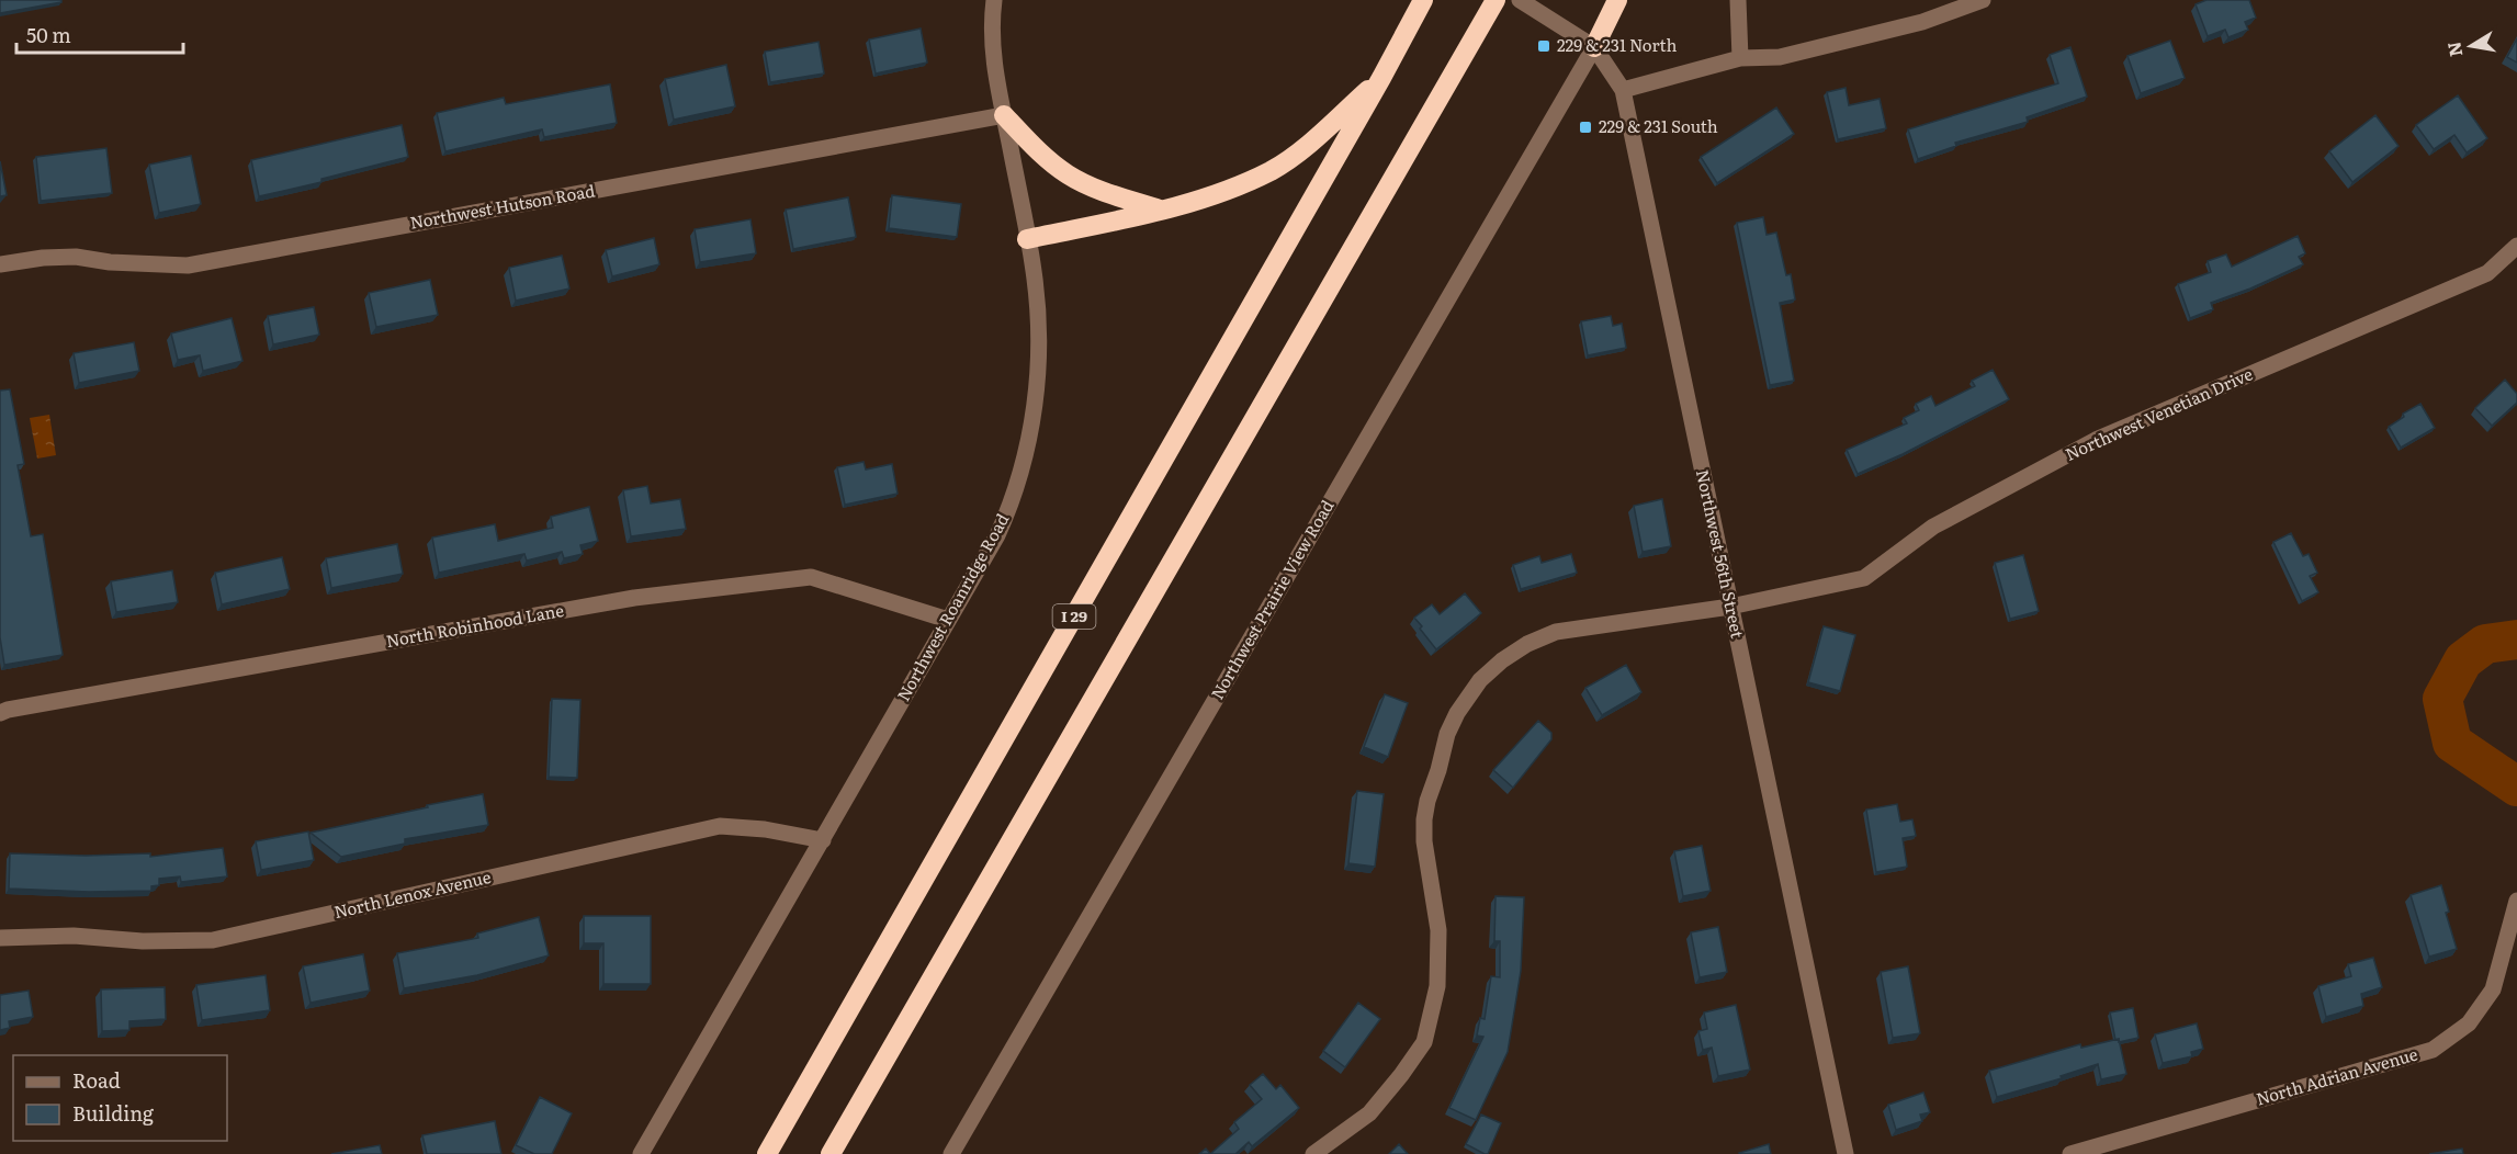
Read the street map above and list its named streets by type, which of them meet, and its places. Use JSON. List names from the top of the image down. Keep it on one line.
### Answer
{"streets":{"highway":["I 29"],"street":["Northwest Hutson Road","Northwest Venetian Drive","Northwest 56th Street","Northwest Prairie View Road","Northwest Roanridge Road","North Robinhood Lane","North Lenox Avenue","North Adrian Avenue"]},"crossings":[["Northwest Hutson Road","Northwest Roanridge Road"],["Northwest Venetian Drive","Northwest 56th Street"],["Northwest 56th Street","Northwest Prairie View Road"],["Northwest Roanridge Road","North Robinhood Lane"],["Northwest Roanridge Road","North Lenox Avenue"]],"places":{"transit":["229 & 231 North","229 & 231 South"]},"legend":["Road","Building"],"scale_bar":"50 m","north":"left"}
